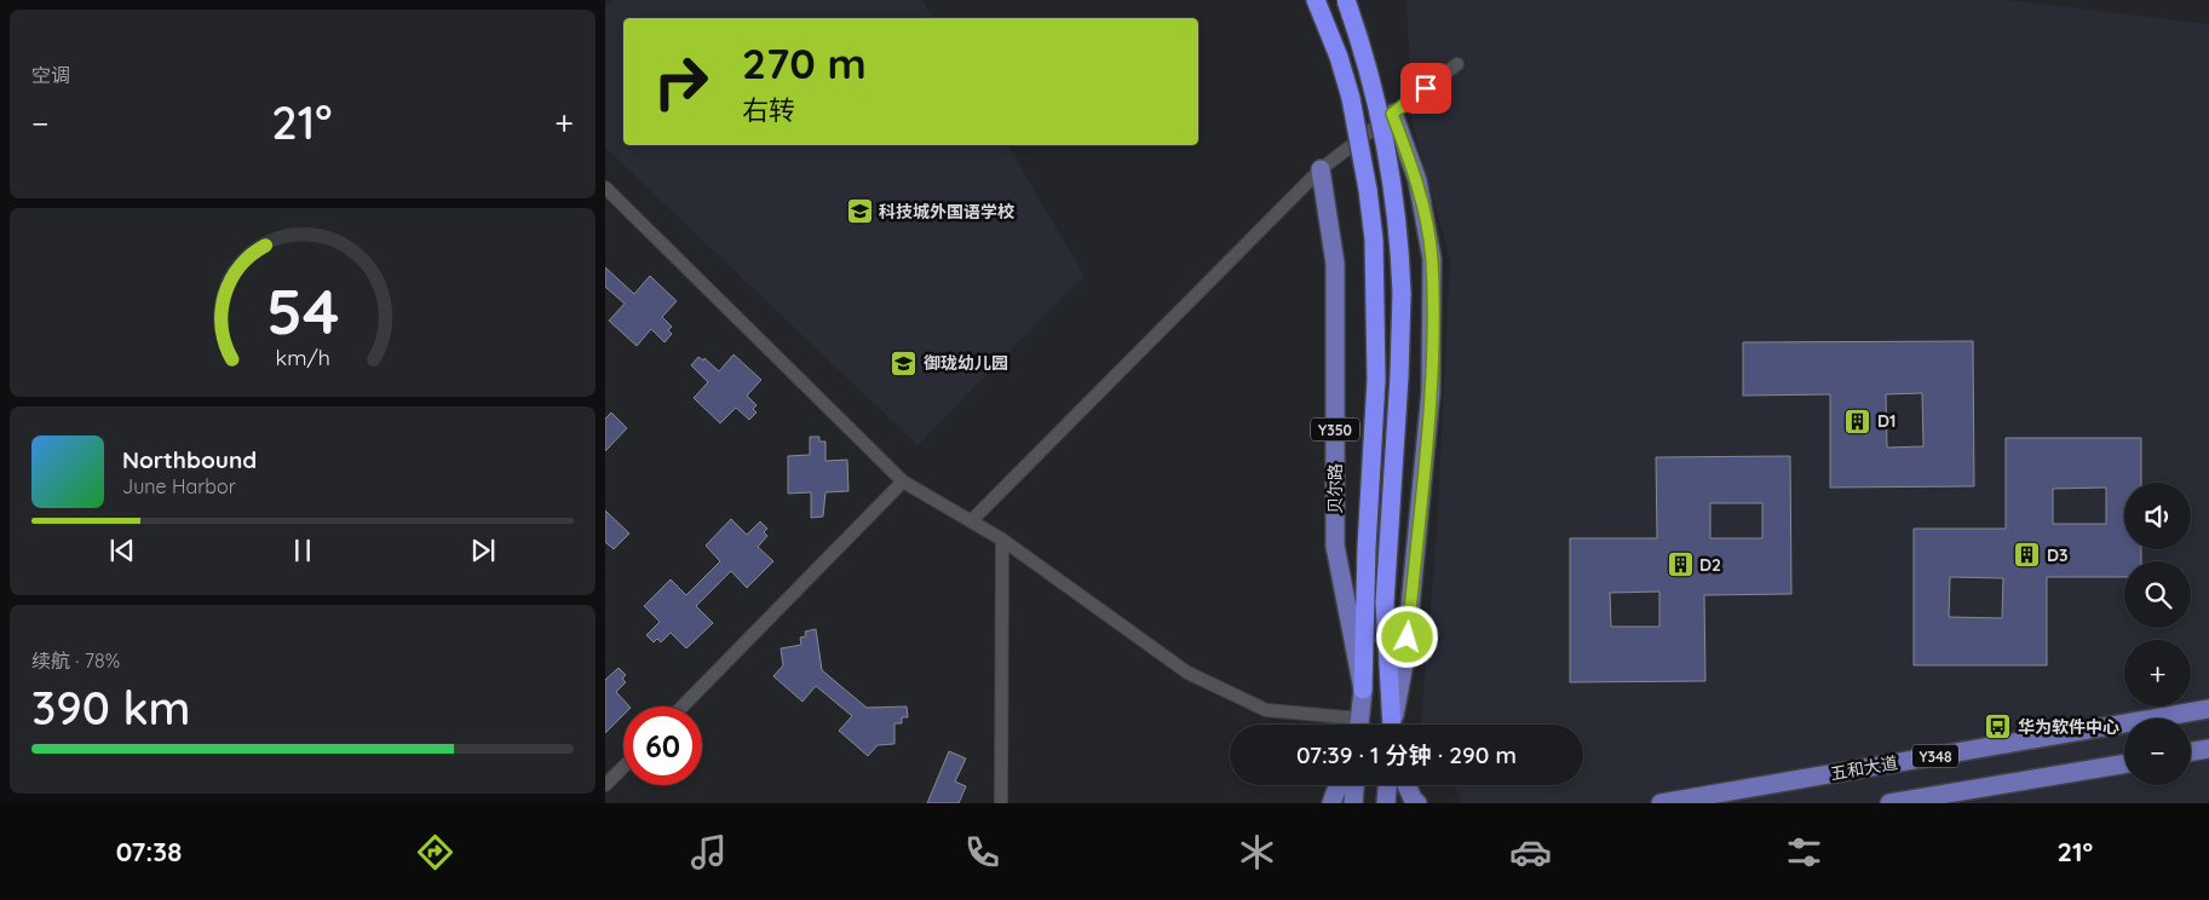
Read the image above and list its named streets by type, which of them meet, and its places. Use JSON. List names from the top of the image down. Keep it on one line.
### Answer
{"streets":{"main road":["Y350","贝尔路","Y348","五和大道"]},"places":{"school or university":["科技城外国语学校","御珑幼儿园"],"building":["D1","D3","D2"],"bus stop":["华为软件中心"]},"page":{"tile":["空调",["续航 · 78%","390 km"]],"turn":["270 m","右转"],"heat":["−","21°","+"],"song":["Northbound","June Harbor"],"map_buttons":["+","−"],"limit":"60","trip":"07:39 · 1 分钟 · 290 m","tabs":["07:38","21°"],"gauge":["54","km/h"]}}
